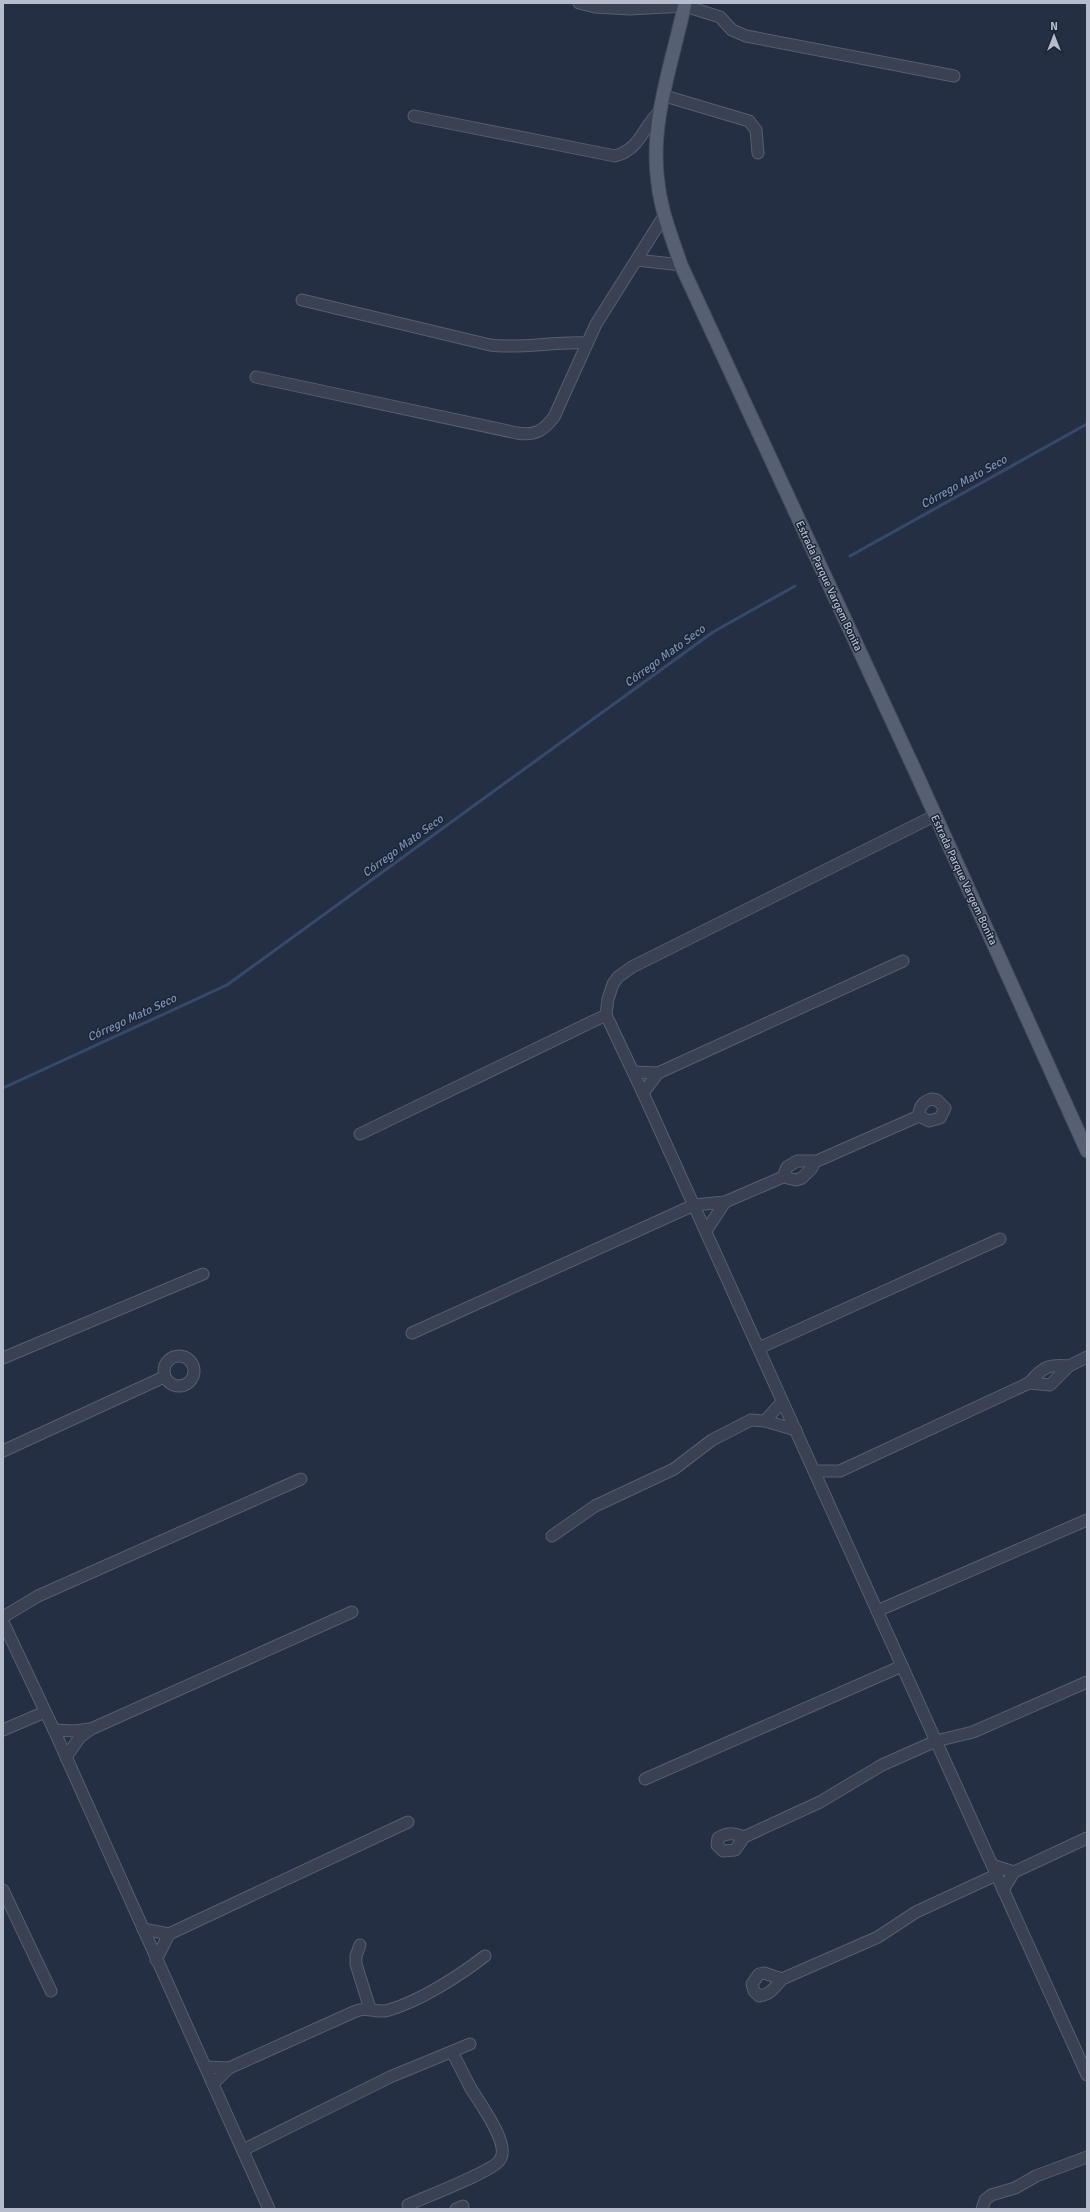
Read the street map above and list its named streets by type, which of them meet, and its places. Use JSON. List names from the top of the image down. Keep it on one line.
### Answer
{"streets":{"main road":["Estrada Parque Vargem Bonita"]},"water":["Córrego Mato Seco"],"north":"top"}
